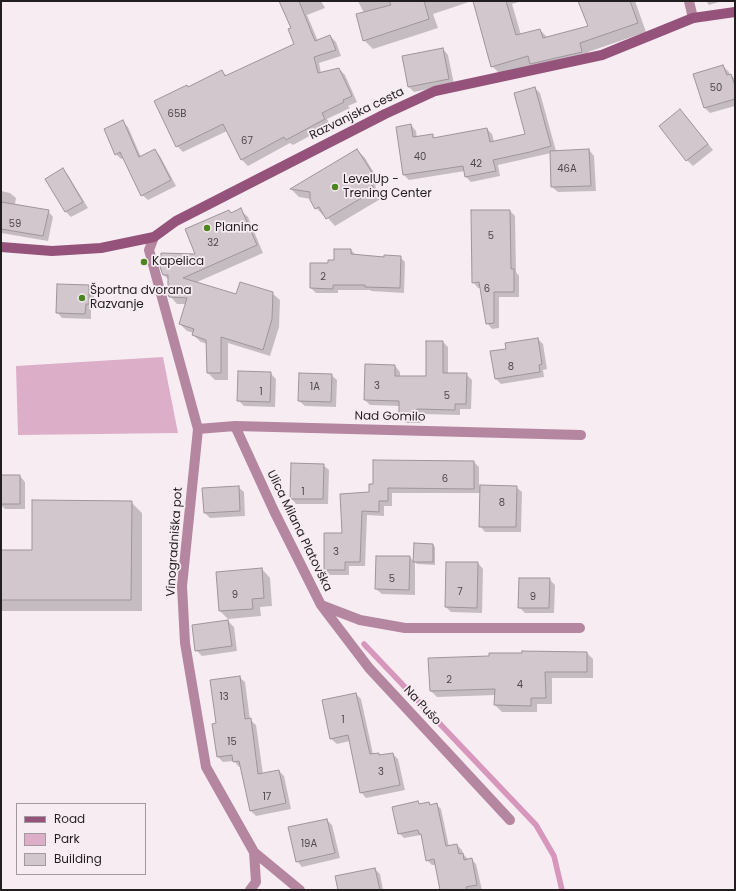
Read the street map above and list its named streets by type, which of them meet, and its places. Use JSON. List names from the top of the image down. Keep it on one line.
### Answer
{"streets":{"street":["Razvanjska cesta","Nad Gomilo","Ulica Milana Platovška","Vinogradniška pot","Na Pušo"]},"crossings":[["Razvanjska cesta","Vinogradniška pot"],["Nad Gomilo","Ulica Milana Platovška"],["Nad Gomilo","Vinogradniška pot"],["Ulica Milana Platovška","Na Pušo"]],"places":["LevelUp - Trening Center","Planinc","Kapelica","Športna dvorana Razvanje"],"house_numbers":["50","65B","67","40","42","46A","59","5","32","2","6","8","3","1A","1","5","6","1","8","3","5","7","9","9","2","4","13","1","15","3","17","19A"],"legend":["Road","Park","Building"]}
